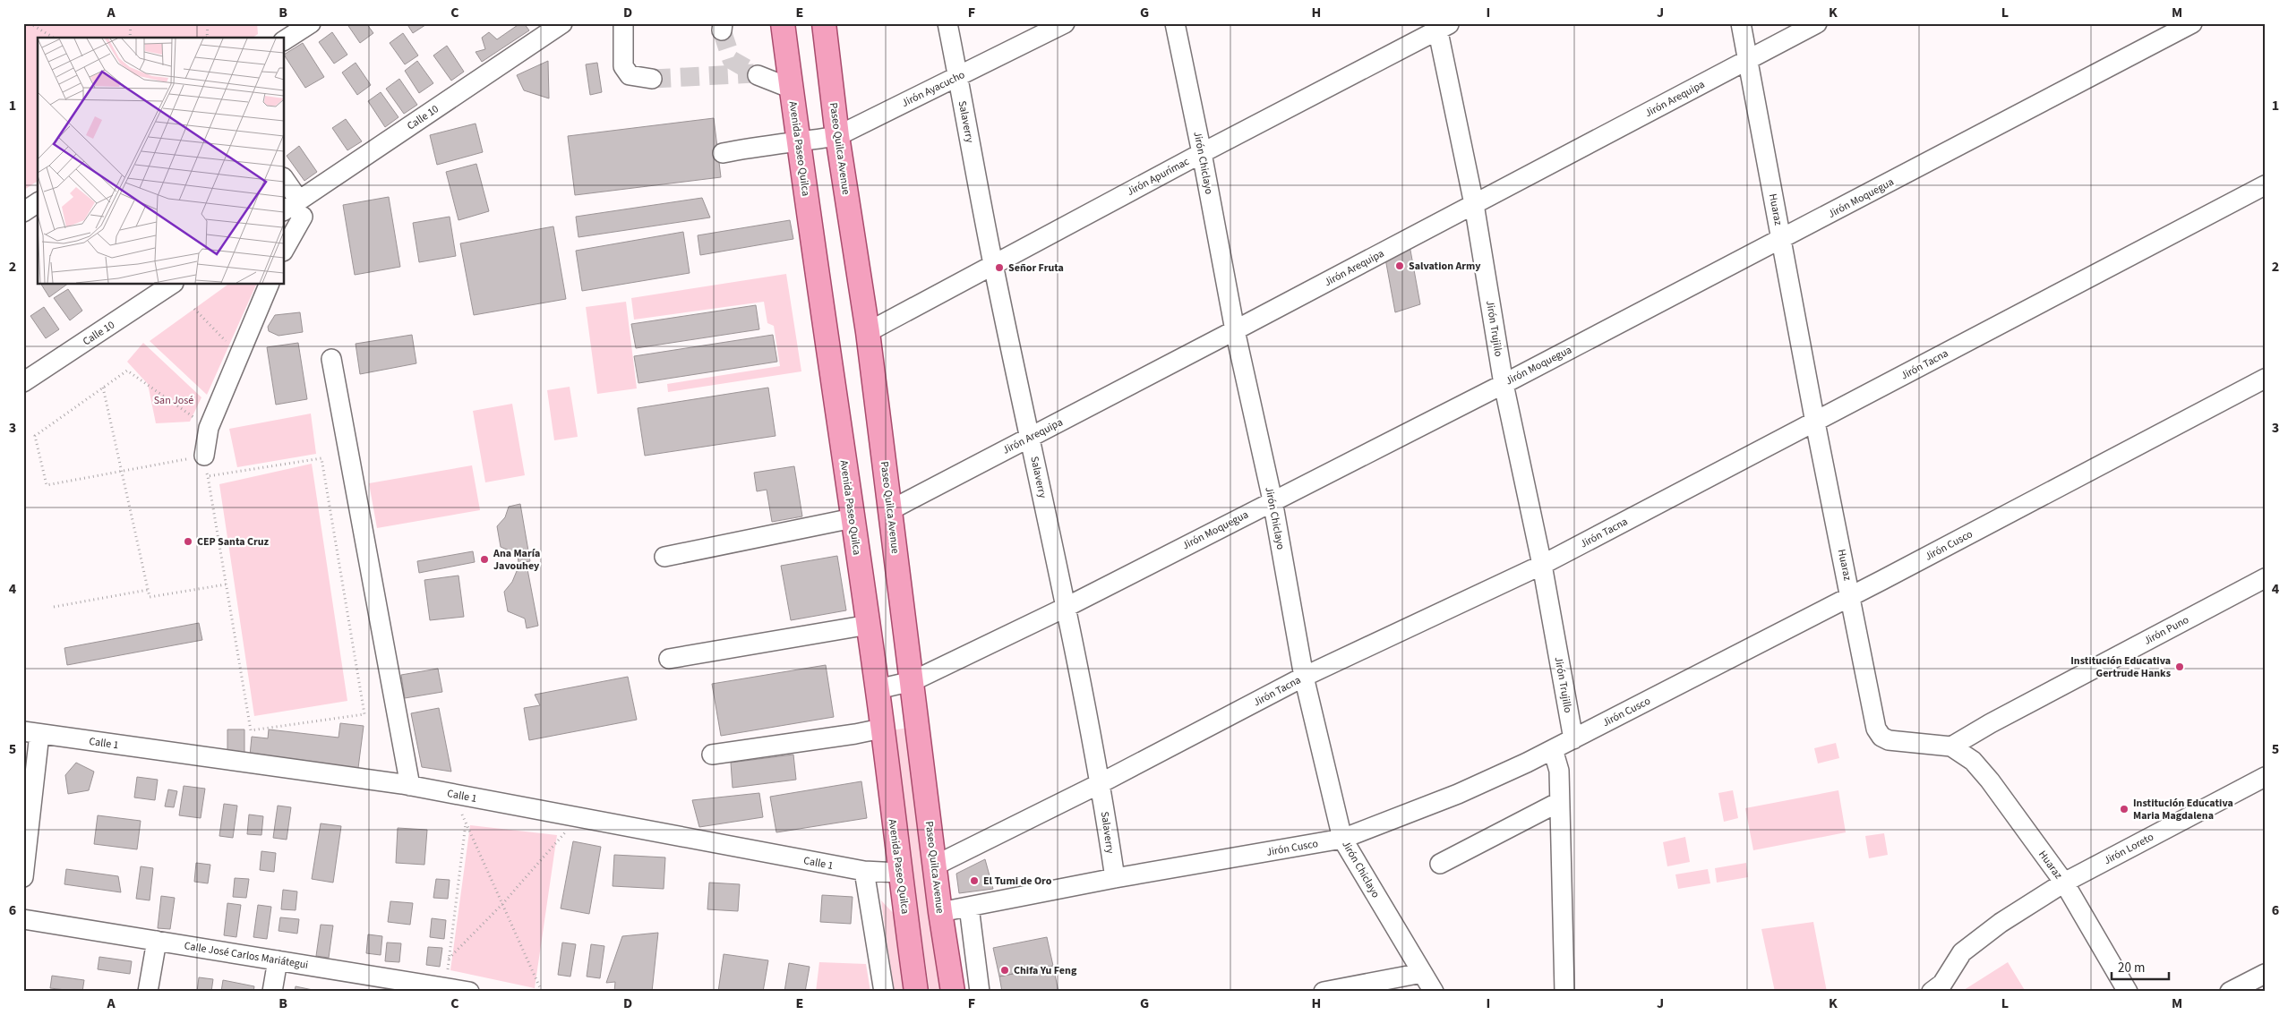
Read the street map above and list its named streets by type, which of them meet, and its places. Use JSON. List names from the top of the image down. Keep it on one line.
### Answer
{"streets":{"main road":["Avenida Paseo Quilca","Paseo Quilca Avenue"],"street":["Jirón Ayacucho","Jirón Arequipa","Calle 10","Salaverry","Jirón Chiclayo","Jirón Apurímac","Jirón Moquegua","Huaraz","Jirón Trujillo","Jirón Tacna","Jirón Cusco","Jirón Puno","Calle 1","Jirón Loreto","Calle José Carlos Mariátegui"]},"crossings":[["Jirón Ayacucho","Salaverry"],["Jirón Ayacucho","Avenida Paseo Quilca"],["Jirón Ayacucho","Paseo Quilca Avenue"],["Jirón Arequipa","Salaverry"],["Jirón Arequipa","Paseo Quilca Avenue"],["Jirón Arequipa","Jirón Chiclayo"],["Jirón Arequipa","Huaraz"],["Jirón Arequipa","Jirón Trujillo"],["Salaverry","Jirón Apurímac"],["Salaverry","Jirón Moquegua"],["Salaverry","Jirón Tacna"],["Salaverry","Jirón Cusco"],["Avenida Paseo Quilca","Jirón Moquegua"],["Avenida Paseo Quilca","Calle 1"],["Paseo Quilca Avenue","Jirón Apurímac"],["Paseo Quilca Avenue","Jirón Moquegua"],["Paseo Quilca Avenue","Jirón Tacna"],["Paseo Quilca Avenue","Jirón Cusco"],["Jirón Chiclayo","Jirón Apurímac"],["Jirón Chiclayo","Jirón Moquegua"],["Jirón Chiclayo","Jirón Tacna"],["Jirón Chiclayo","Jirón Cusco"],["Jirón Apurímac","Jirón Trujillo"],["Jirón Moquegua","Huaraz"],["Jirón Moquegua","Jirón Trujillo"],["Huaraz","Jirón Tacna"],["Huaraz","Jirón Cusco"],["Huaraz","Jirón Puno"],["Huaraz","Jirón Loreto"],["Jirón Trujillo","Jirón Tacna"],["Jirón Trujillo","Jirón Cusco"]],"parks":["San José"],"places":["Salvation Army","Señor Fruta","CEP Santa Cruz","Ana María Javouhey","Institución Educativa Gertrude Hanks","Institución Educativa Maria Magdalena","El Tumi de Oro","Chifa Yu Feng"],"scale_bar":"20 m","grid":{"columns":["A","B","C","D","E","F","G","H","I","J","K","L","M"],"rows":["1","2","3","4","5","6"]}}
